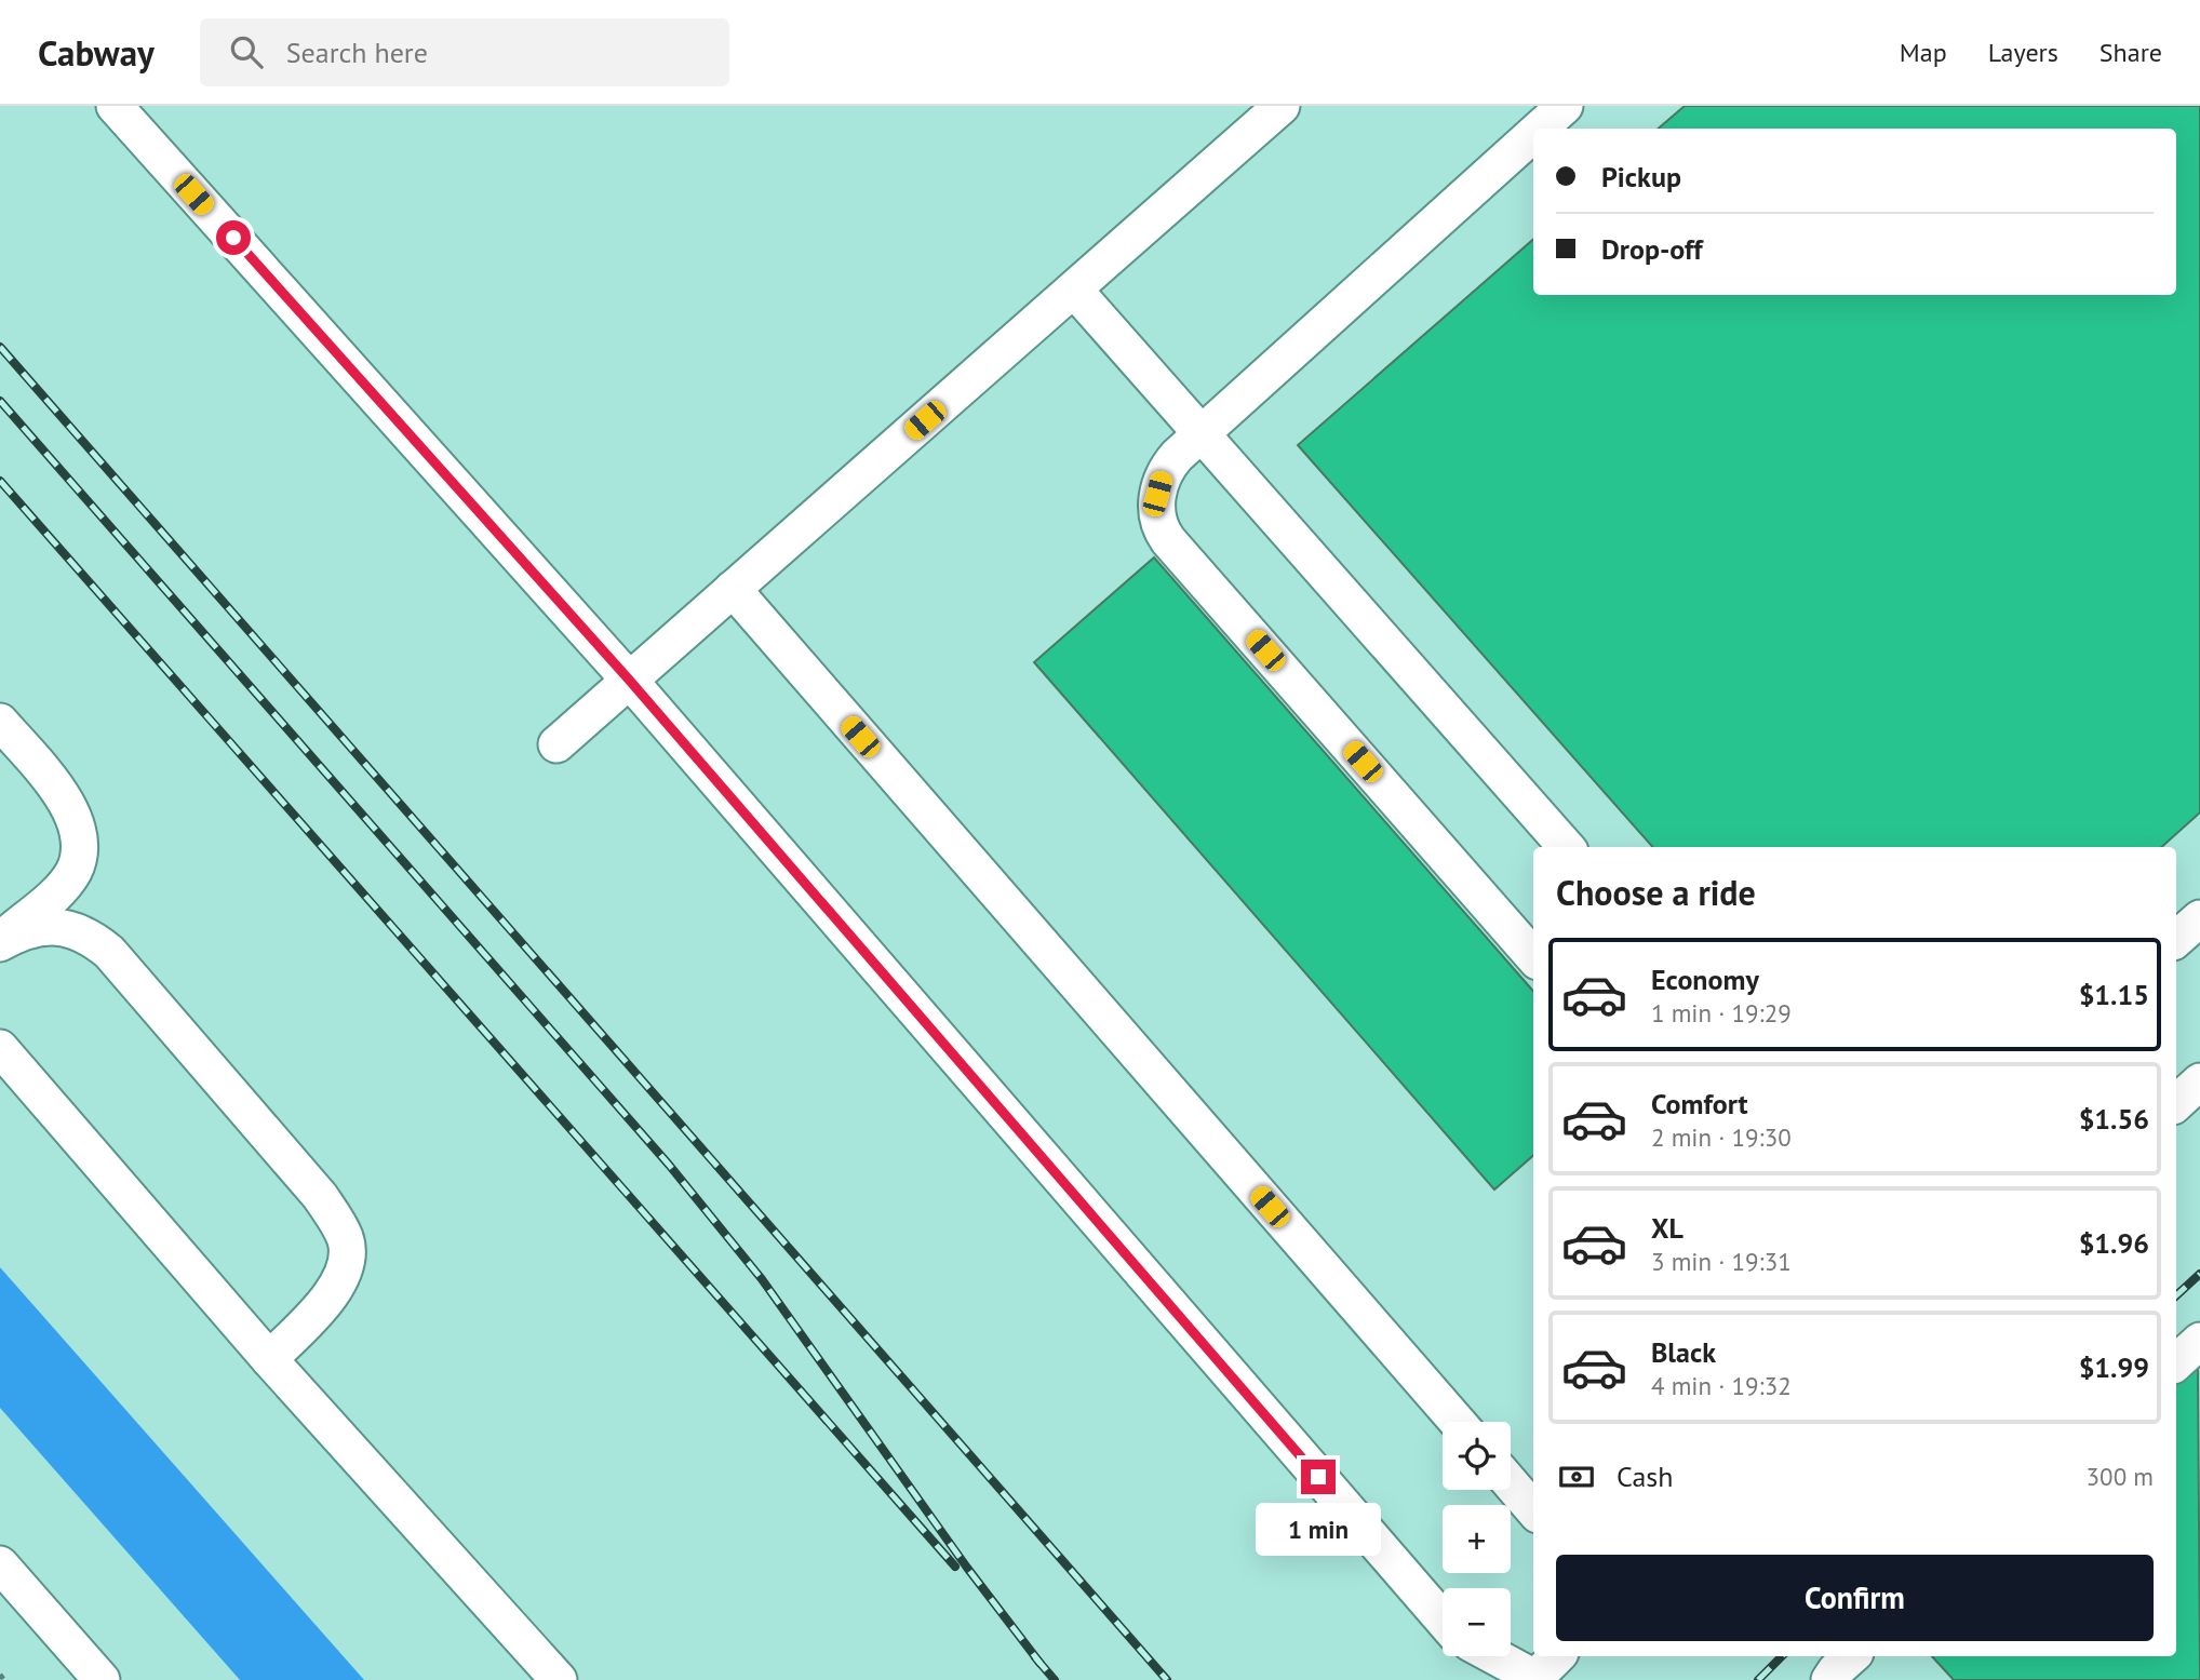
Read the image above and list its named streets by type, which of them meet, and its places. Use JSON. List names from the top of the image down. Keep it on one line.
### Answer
{"page":{"header":"Cabway","search":"Search here","nav":["Map","Layers","Share"],"banner":["Pickup","Drop-off"],"heading":"Choose a ride","list":[{"name":"Economy","note":"1 min · 19:29","value":"$1.15"},{"name":"Comfort","note":"2 min · 19:30","value":"$1.56"},{"name":"XL","note":"3 min · 19:31","value":"$1.96"},{"name":"Black","note":"4 min · 19:32","value":"$1.99"}],"map_buttons":["+","−"],"pay":["Cash","300 m"],"bubble":"1 min","buttons":"Confirm"}}
